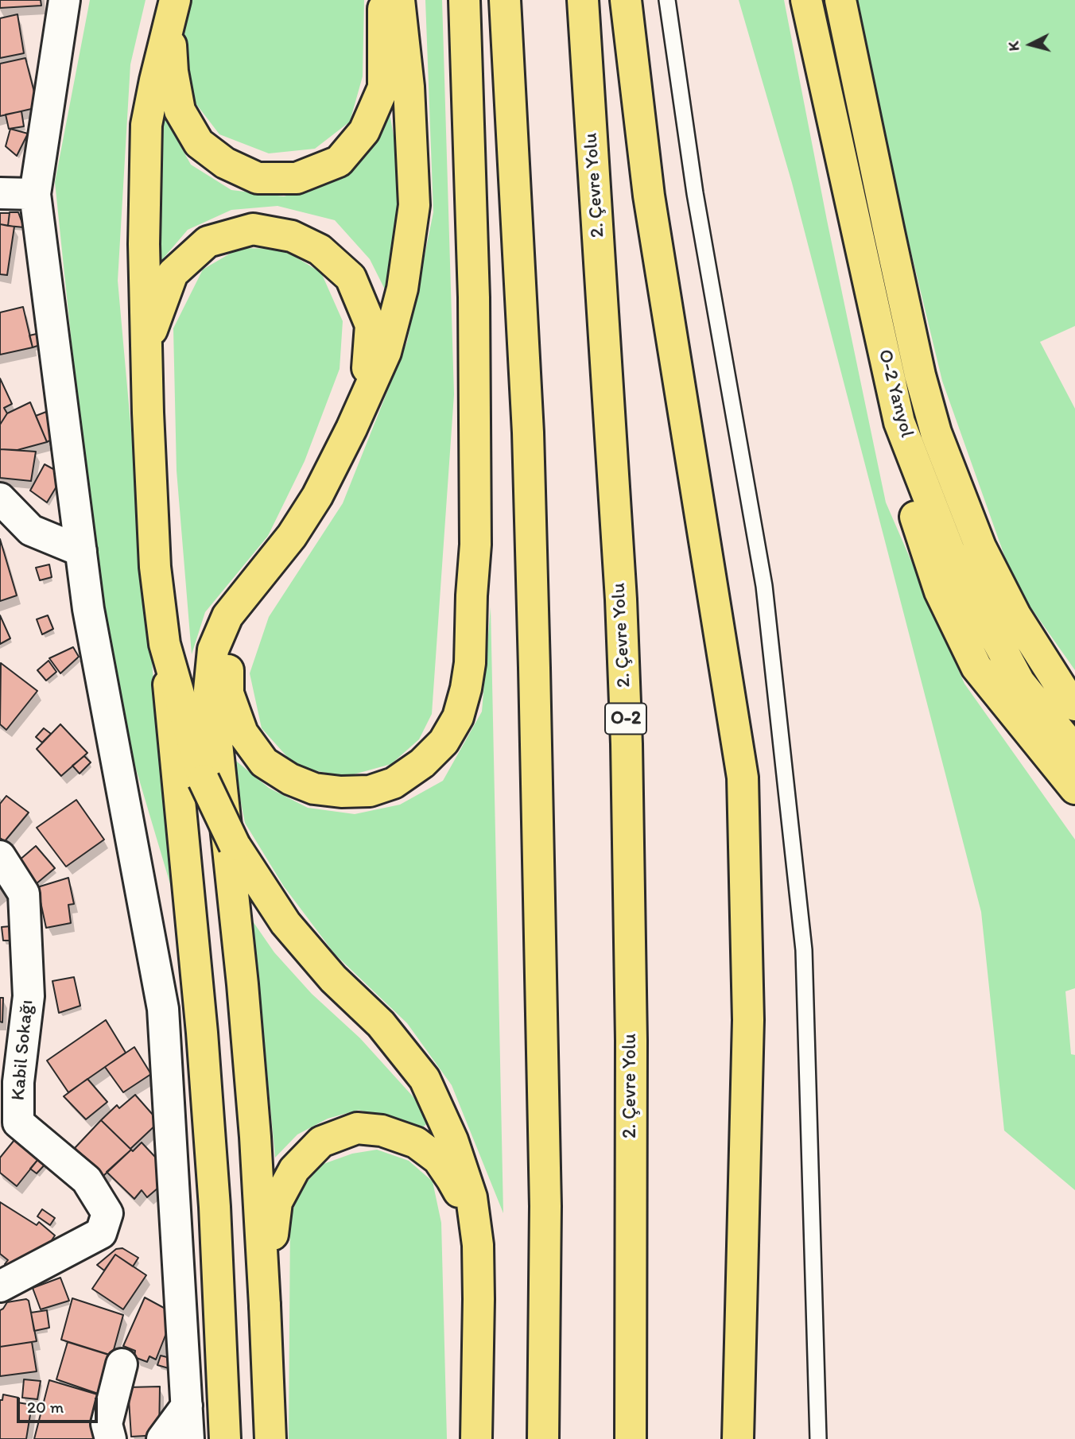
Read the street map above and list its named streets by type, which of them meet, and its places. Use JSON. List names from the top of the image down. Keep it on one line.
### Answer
{"streets":{"main road":["2. Çevre Yolu","O-2 Yanyol","O-2"],"street":["Kabil Sokağı"]},"scale_bar":"20 m","north":"left"}
